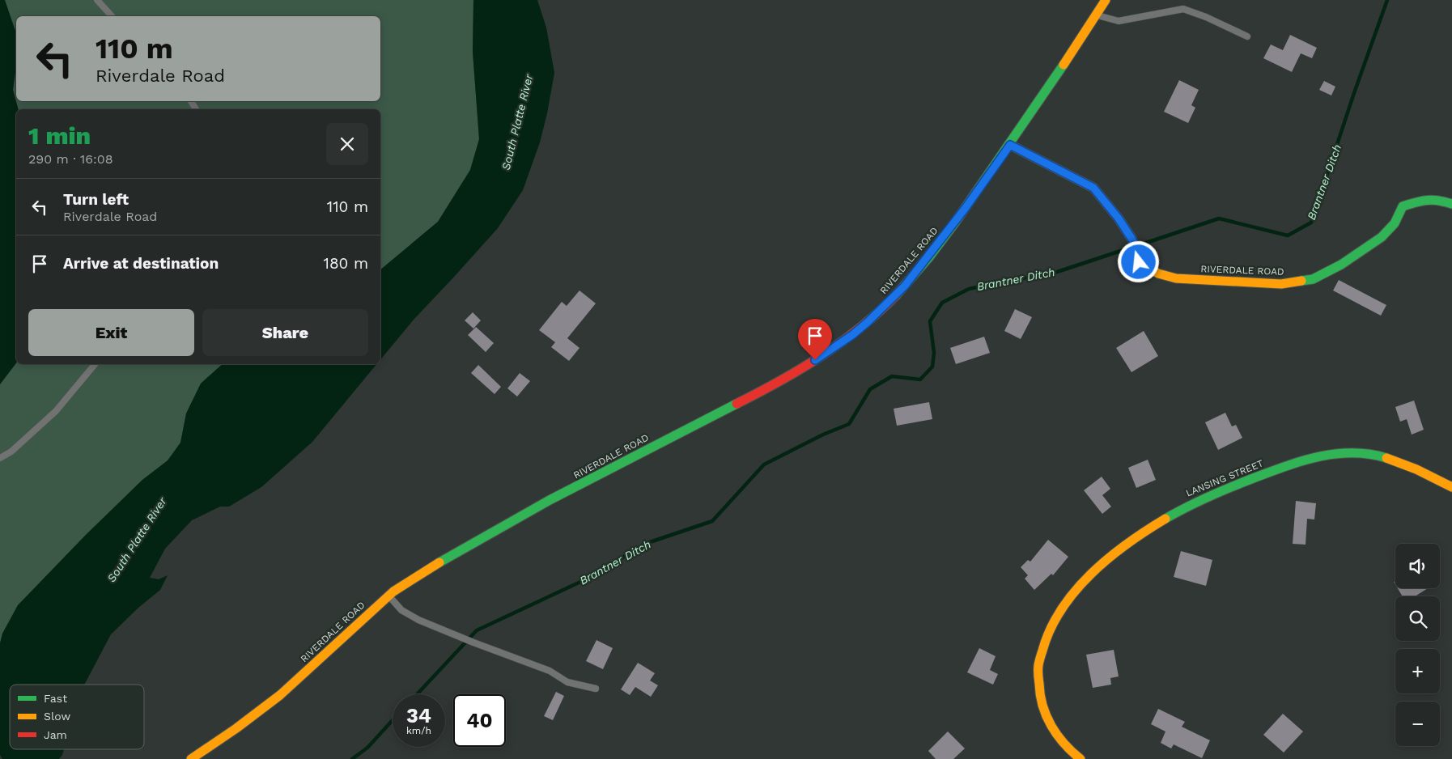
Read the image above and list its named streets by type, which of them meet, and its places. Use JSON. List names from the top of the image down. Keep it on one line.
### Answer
{"streets":{"street":["RIVERDALE ROAD","LANSING STREET"]},"water":["South Platte River","Brantner Ditch"],"legend":["Fast","Slow","Jam"],"page":{"turn":["110 m","Riverdale Road"],"heading":["1 min","290 m · 16:08"],"list":[{"name":"Turn left","note":"Riverdale Road","value":"110 m"},{"name":"Arrive at destination","value":"180 m"}],"buttons":["Exit","Share"],"map_buttons":["+","−"],"speed":"34 km/h","limit":"40"}}
